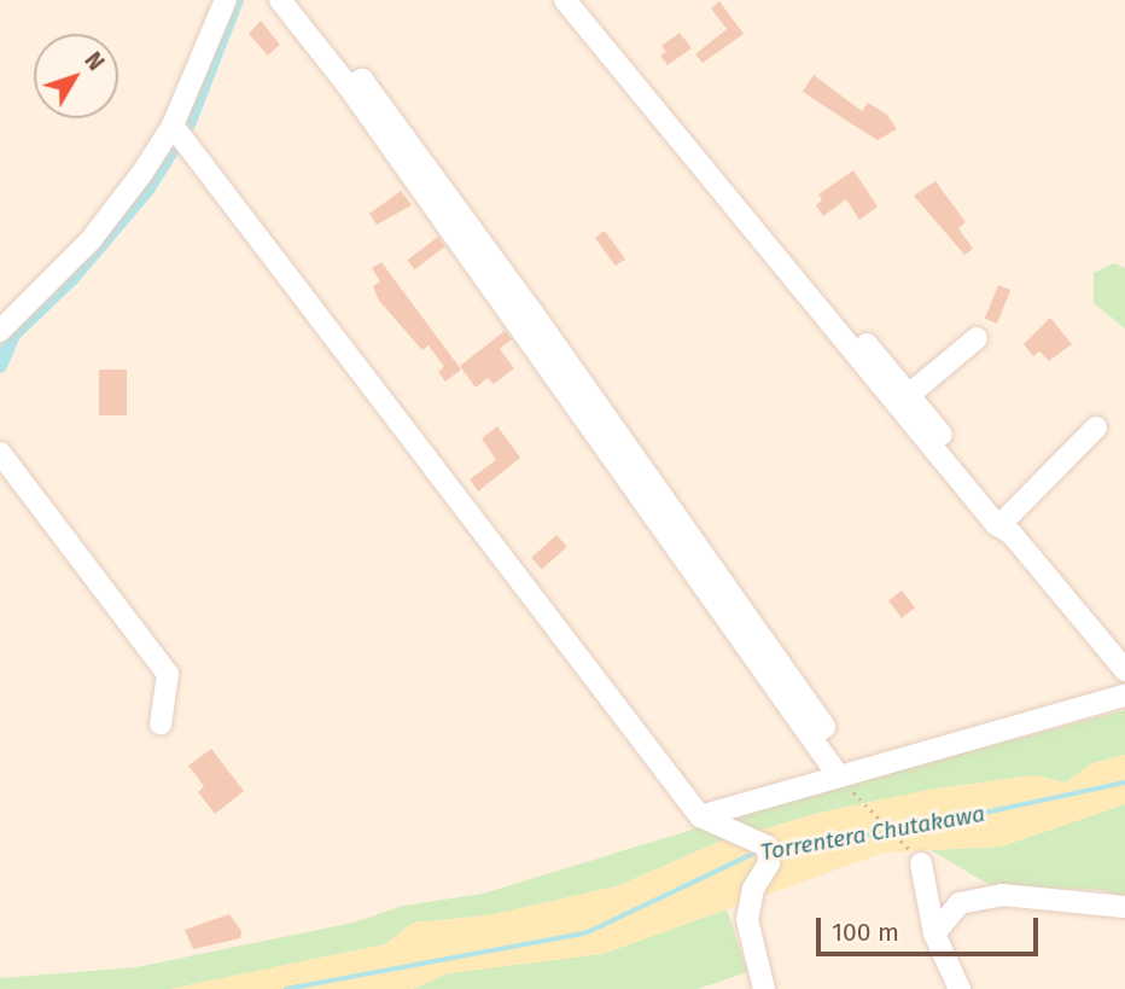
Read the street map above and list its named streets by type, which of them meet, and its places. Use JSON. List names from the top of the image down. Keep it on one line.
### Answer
{"water":["Torrentera Chutakawa"],"scale_bar":"100 m","north":"top right"}
